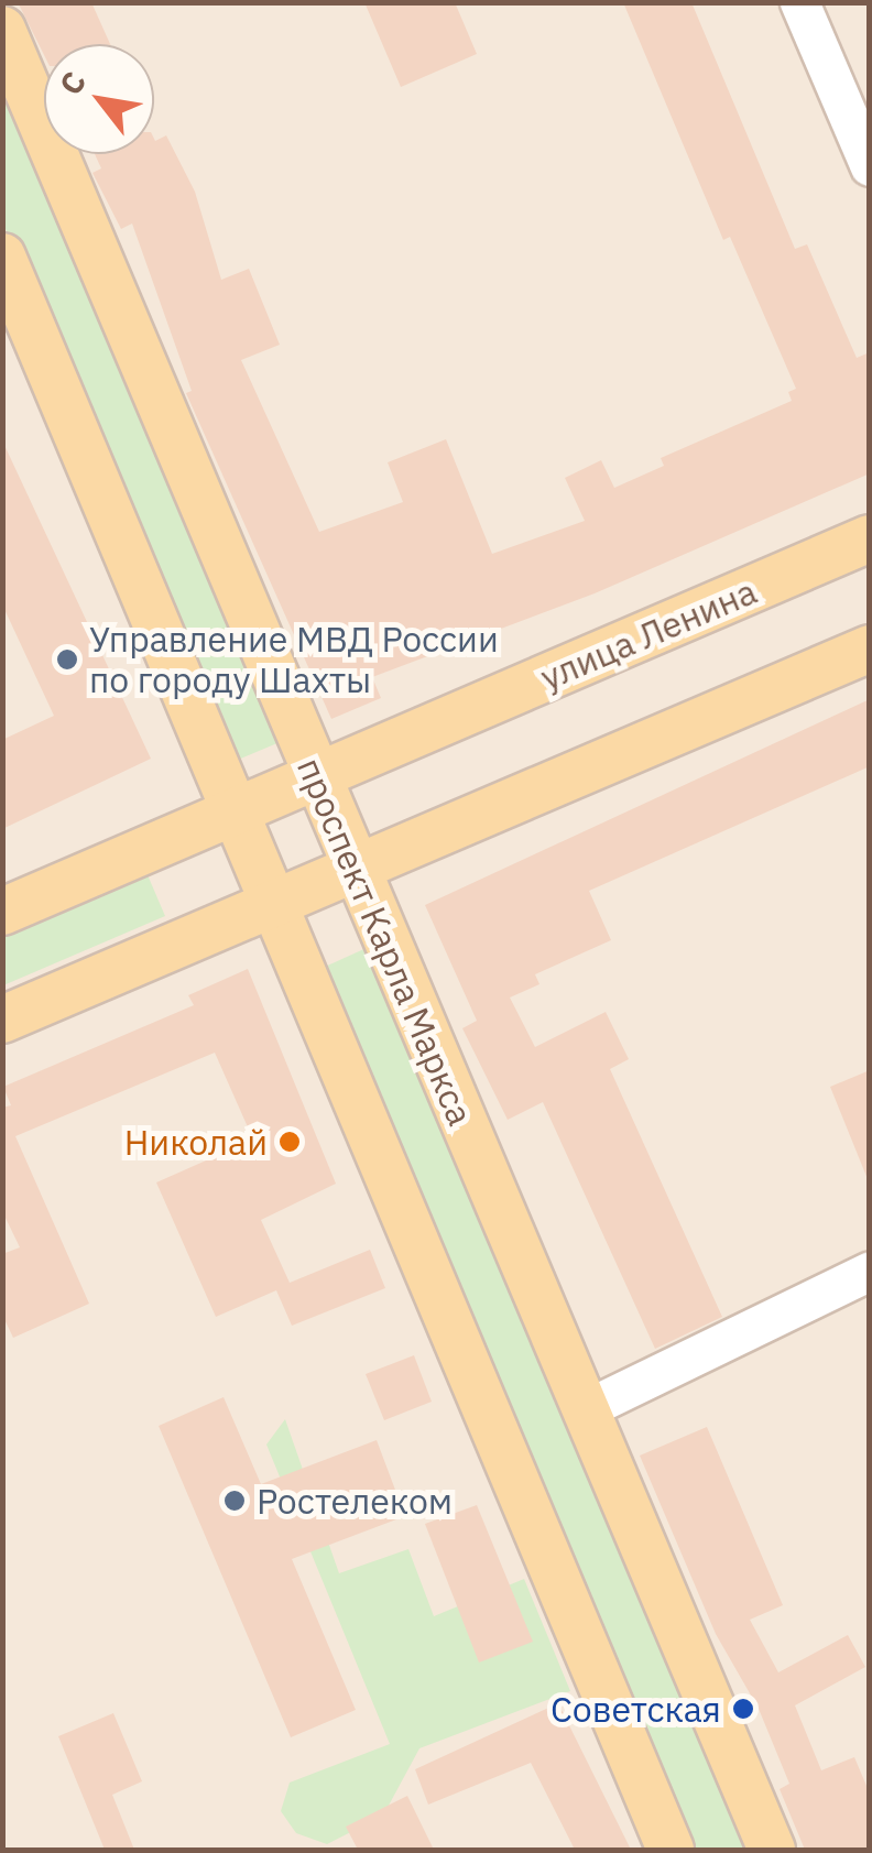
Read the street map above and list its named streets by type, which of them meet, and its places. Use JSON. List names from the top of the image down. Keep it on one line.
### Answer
{"streets":{"main road":["улица Ленина","проспект Карла Маркса"]},"crossings":[["улица Ленина","проспект Карла Маркса"]],"places":["Управление МВД России по городу Шахты","Николай","Ростелеком","Советская"],"north":"top left"}
